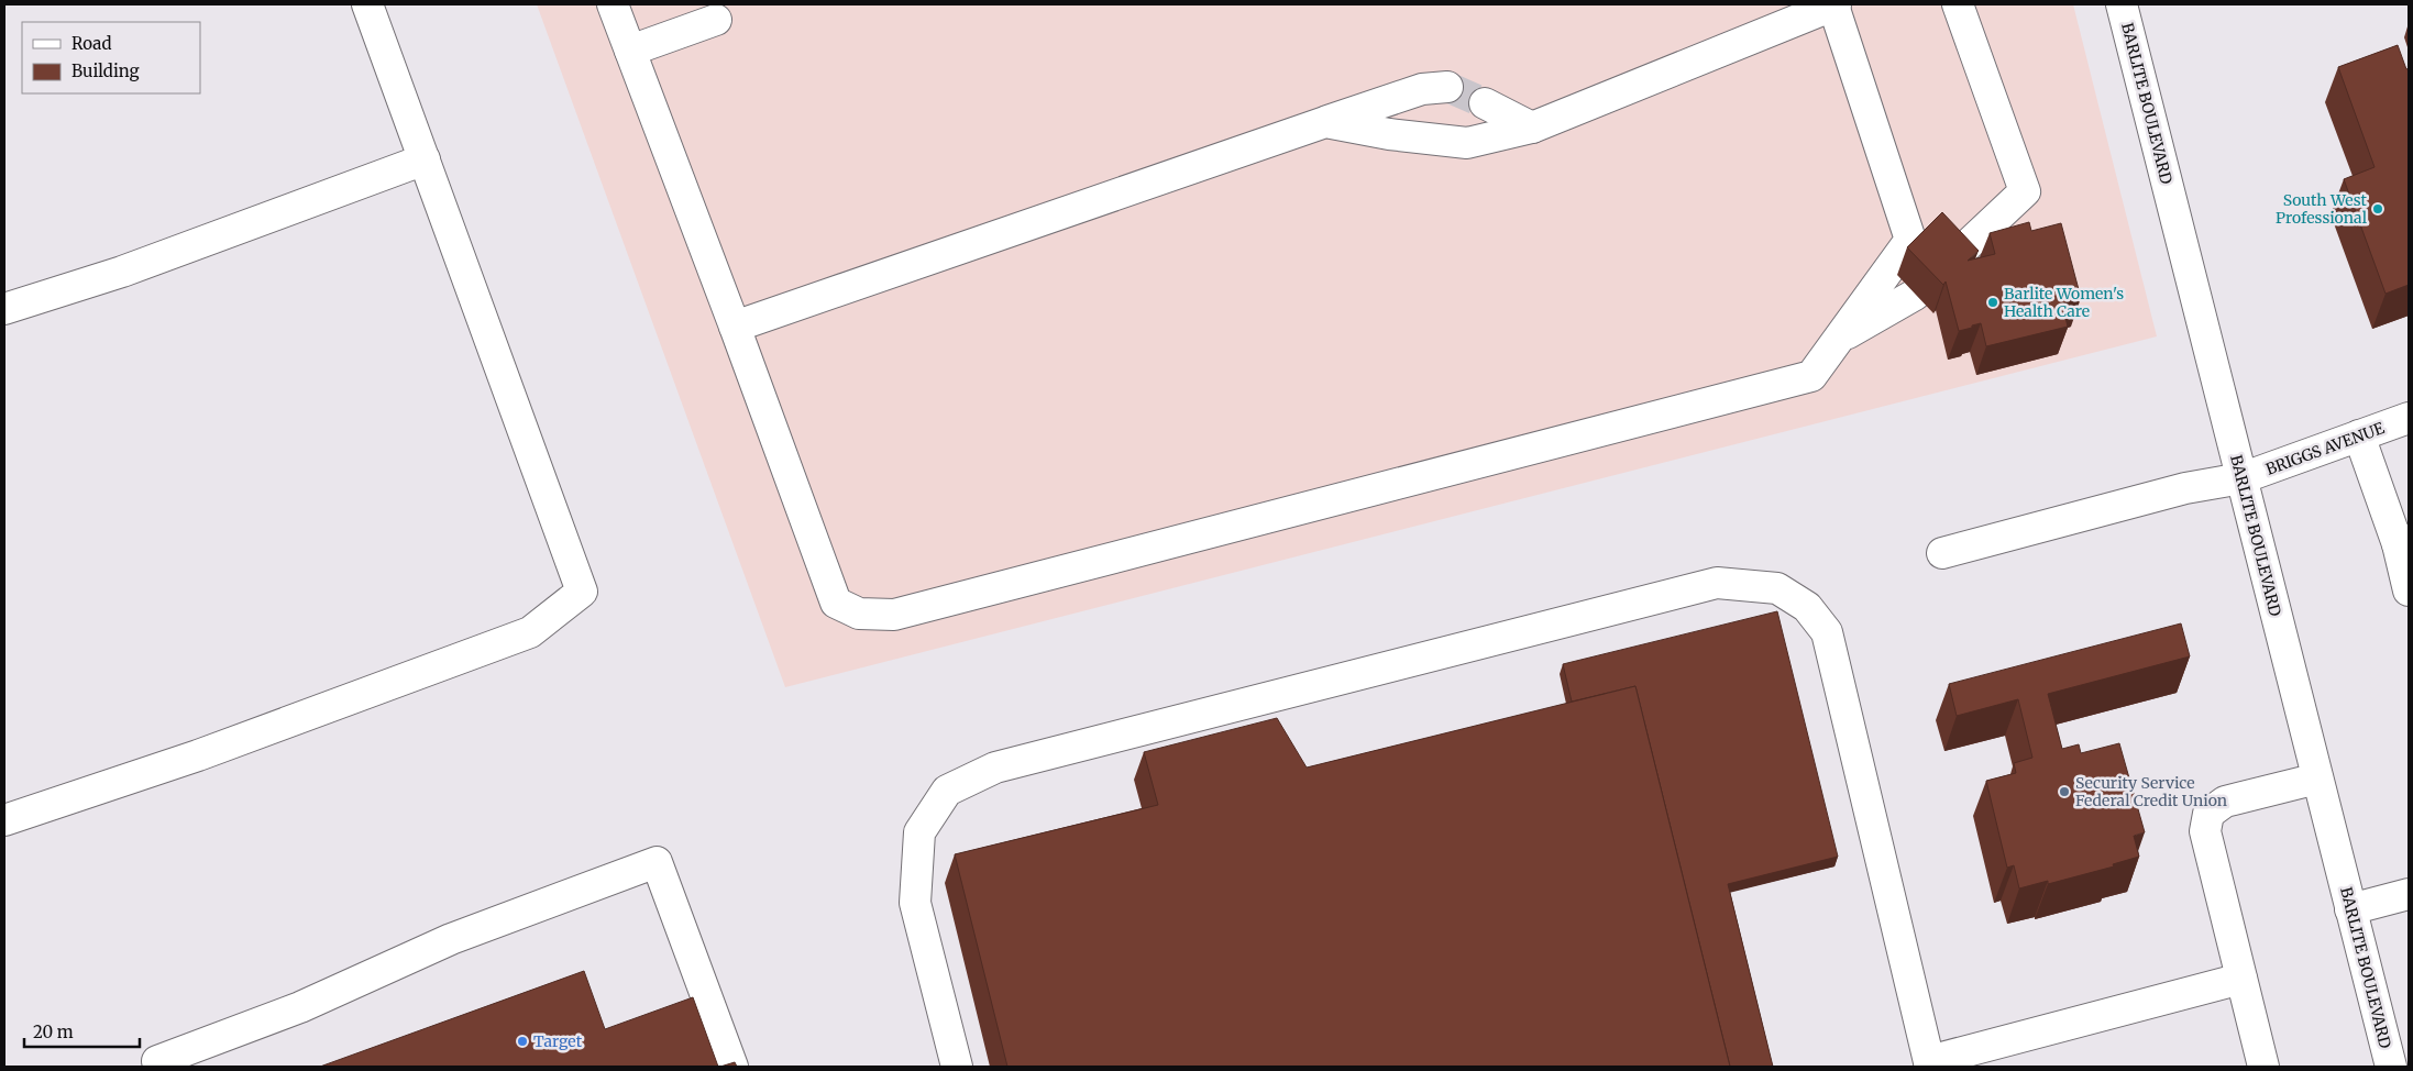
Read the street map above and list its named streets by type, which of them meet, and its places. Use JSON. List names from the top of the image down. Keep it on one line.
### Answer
{"streets":{"street":["BARLITE BOULEVARD","BRIGGS AVENUE"]},"crossings":[["BARLITE BOULEVARD","BRIGGS AVENUE"]],"places":["South West Professional","Barlite Women's Health Care","Security Service Federal Credit Union","Target"],"legend":["Road","Building"],"scale_bar":"20 m"}
